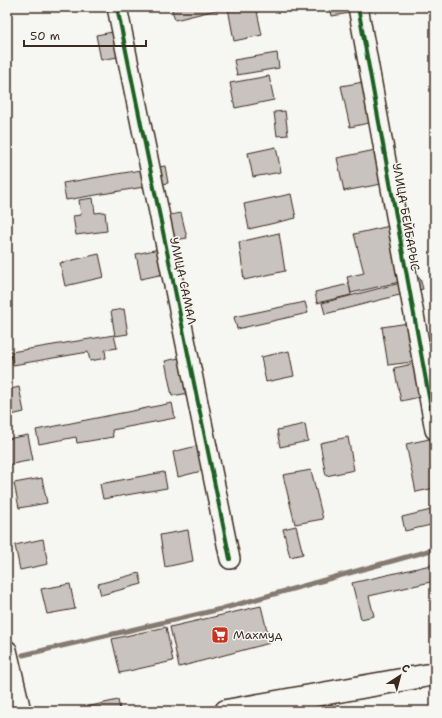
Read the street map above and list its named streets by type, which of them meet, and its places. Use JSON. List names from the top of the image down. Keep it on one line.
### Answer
{"streets":{"street":["УЛИЦА БЕЙБАРЫС","УЛИЦА САМАЛ"]},"places":{"supermarket":["Махмуд"]},"scale_bar":"50 m","north":"top right"}
